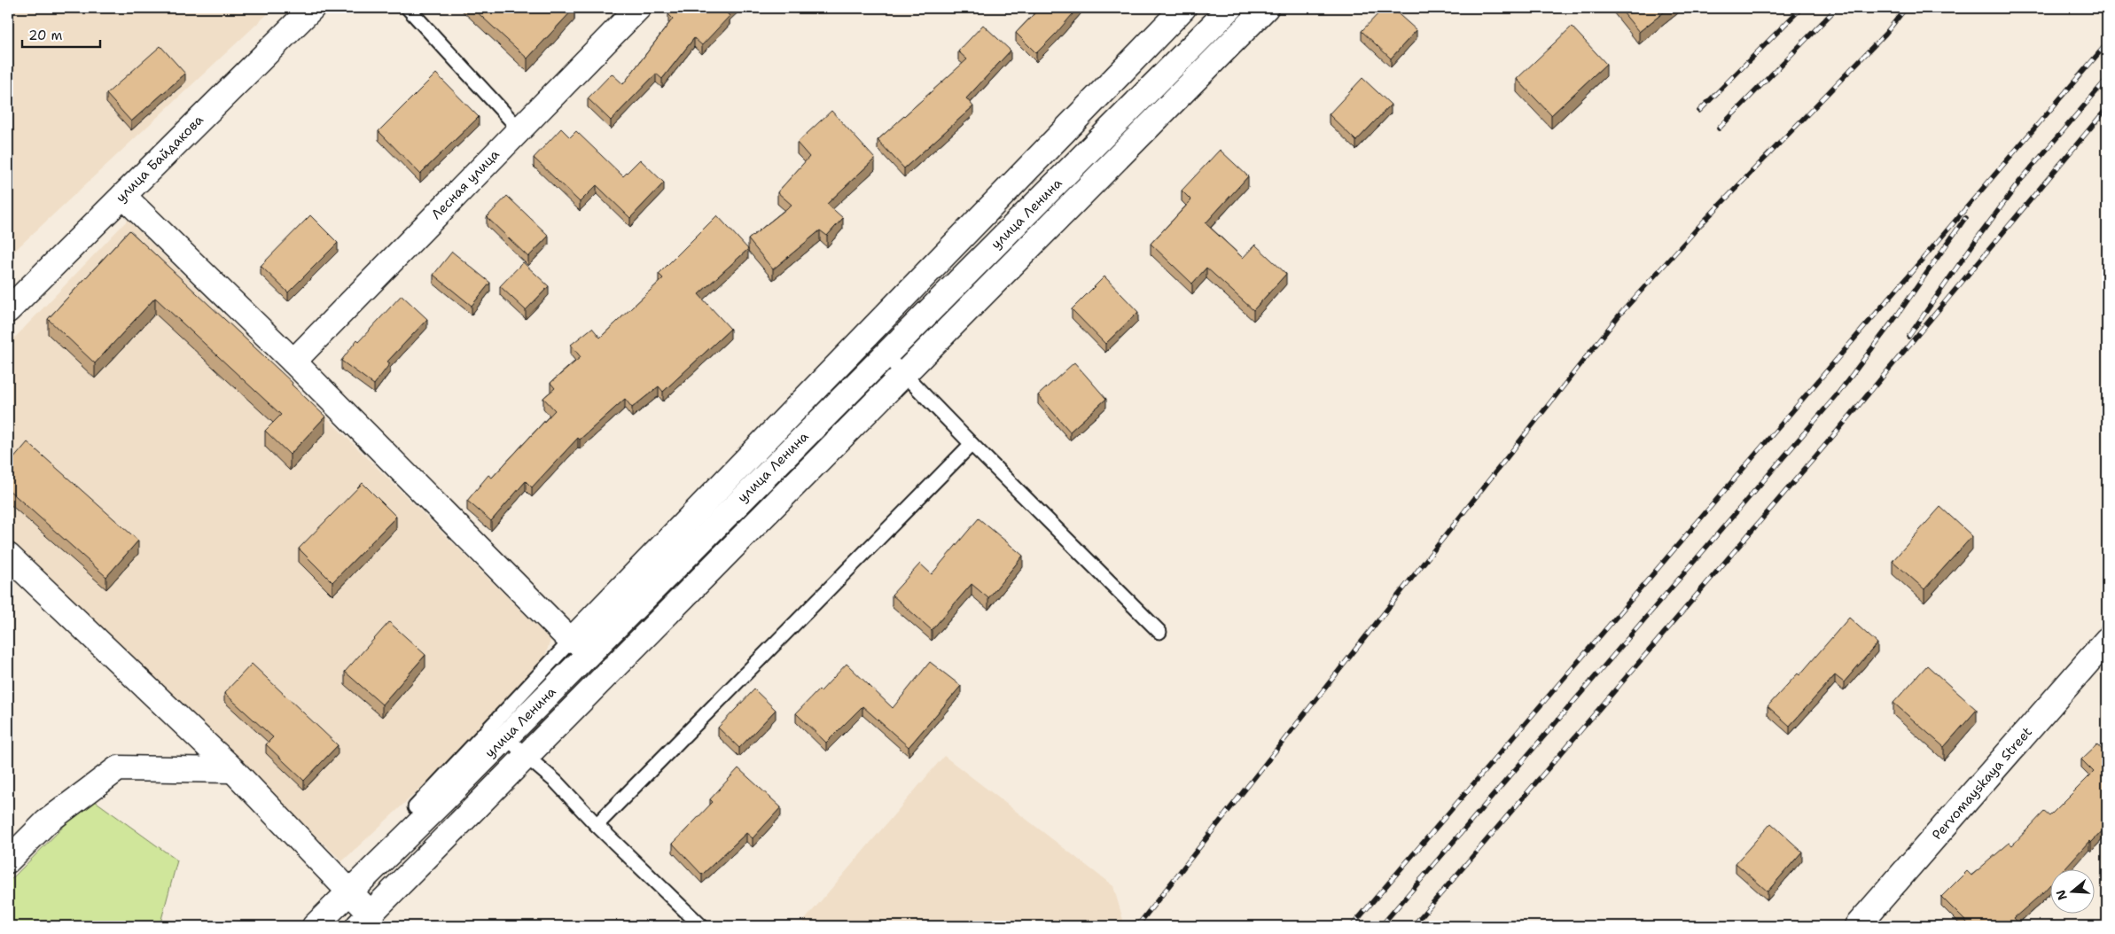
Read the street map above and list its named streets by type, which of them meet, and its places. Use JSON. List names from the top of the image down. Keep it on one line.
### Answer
{"streets":{"street":["улица Байдакова","Лесная улица","улица Ленина","Pervomayskaya Street"]},"scale_bar":"20 m","north":"left"}
